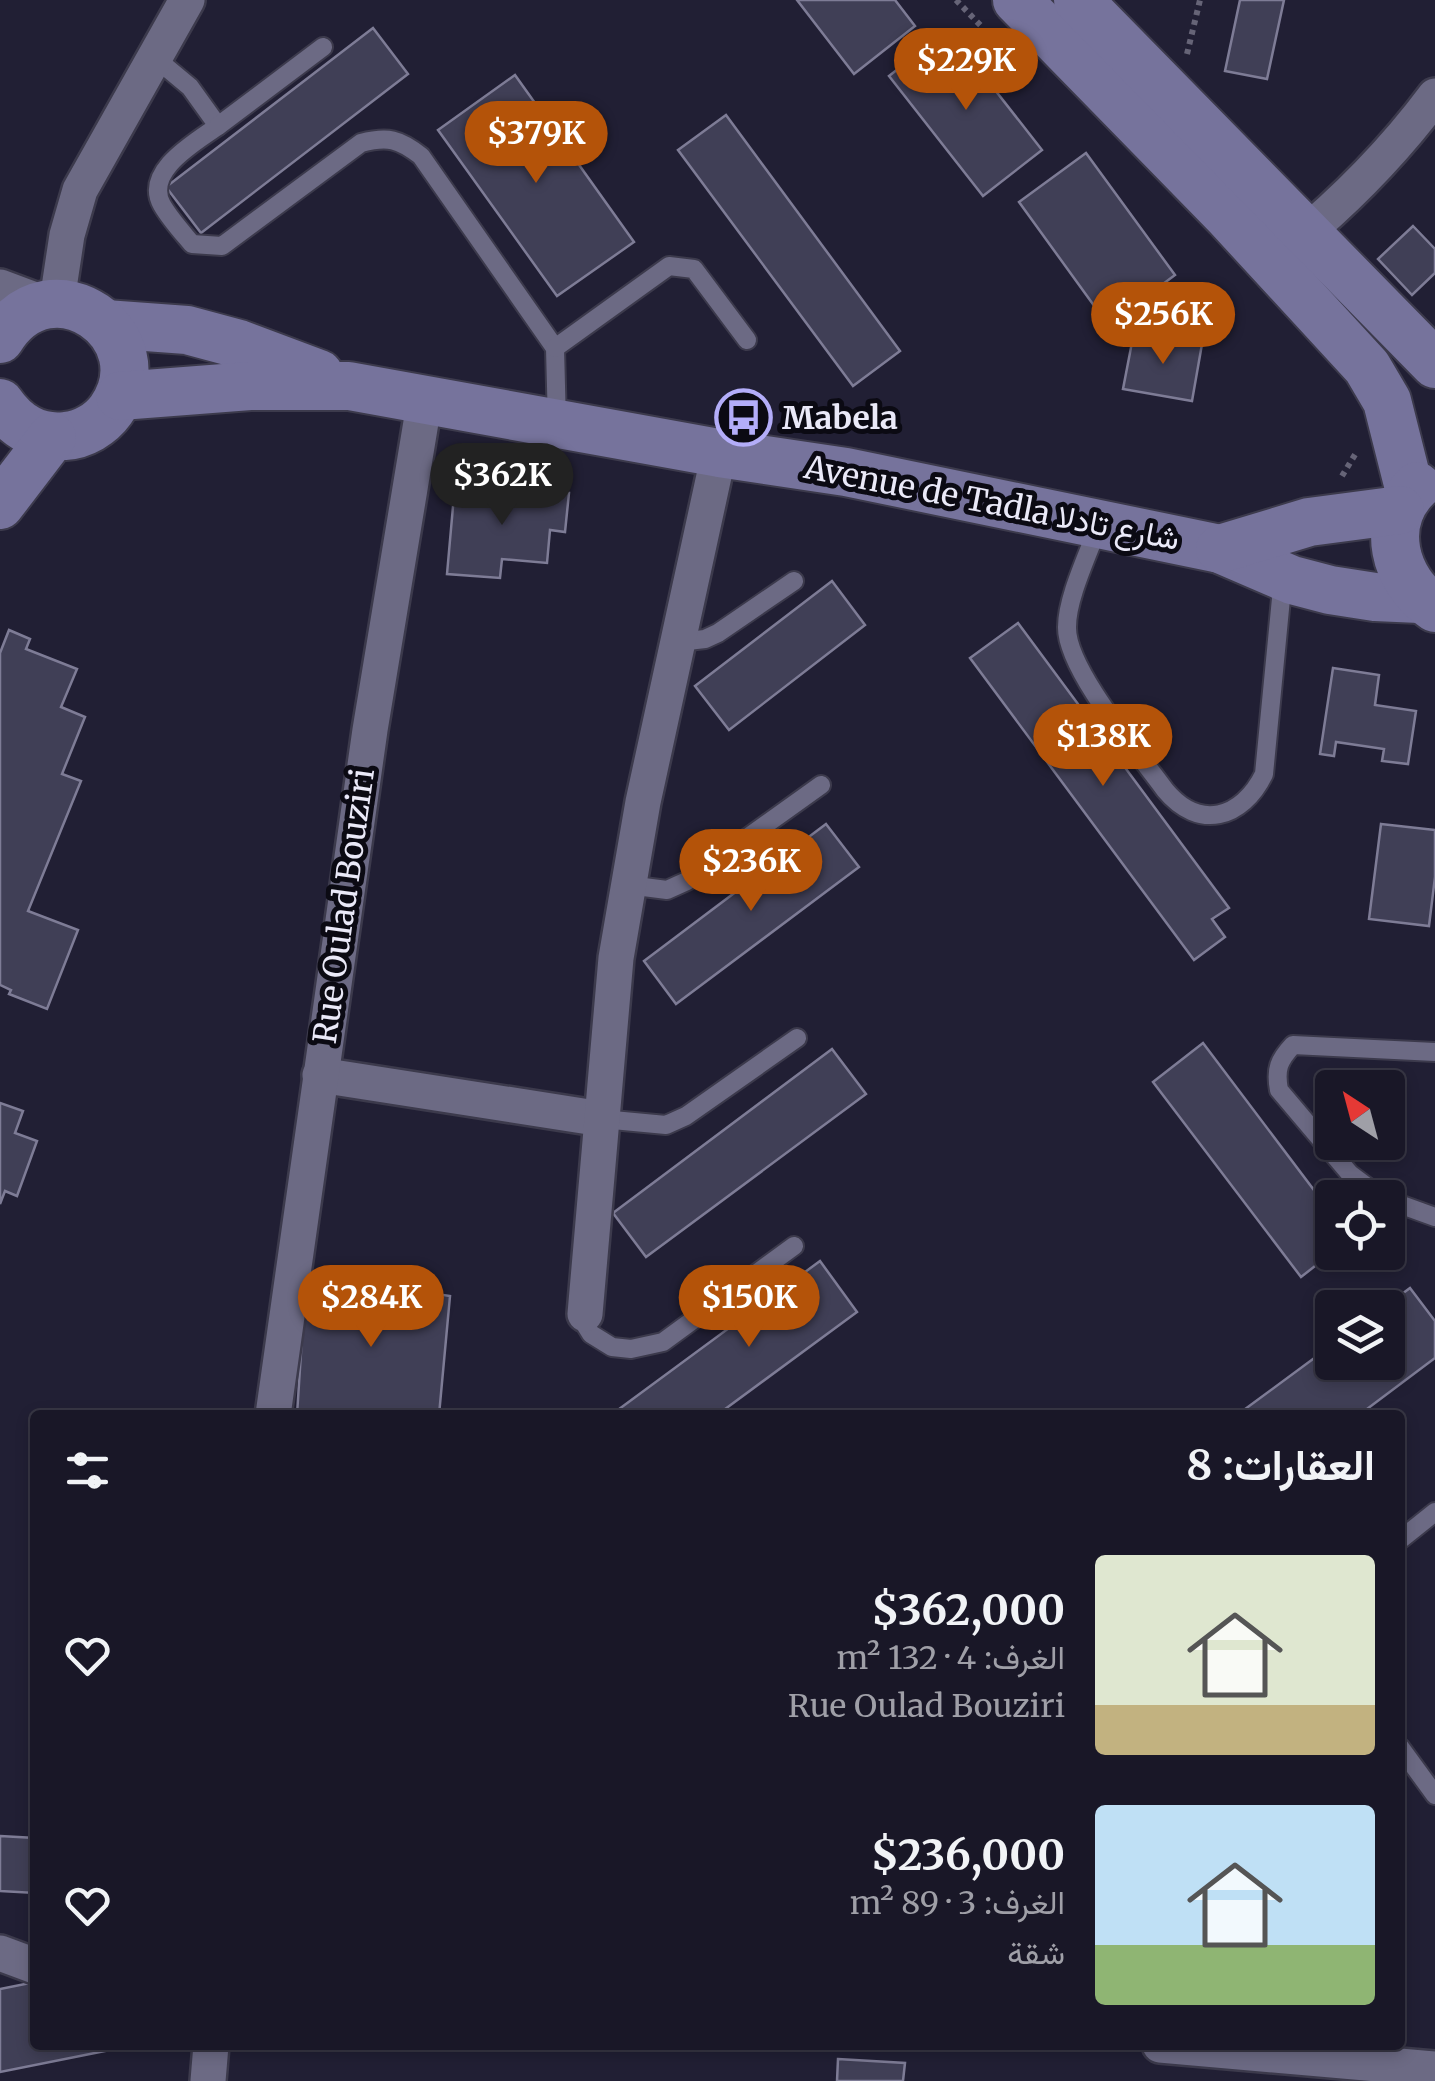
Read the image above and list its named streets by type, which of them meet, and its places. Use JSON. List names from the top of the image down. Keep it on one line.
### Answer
{"streets":{"main road":["Avenue de Tadla شارع تادلا"],"street":["Rue Oulad Bouziri"]},"crossings":[["Avenue de Tadla شارع تادلا","Rue Oulad Bouziri"]],"places":{"bus stop":["Mabela"]},"north":"top left","page":{"price":["$229K","$379K","$256K","$362K","$138K","$236K","$284K","$150K"],"heading":"العقارات: 8","list":[{"name":"$362,000","note":"الغرف: 4 · 132 m² · Rue Oulad Bouziri"},{"name":"$236,000","note":"الغرف: 3 · 89 m² · شقة"}]}}
